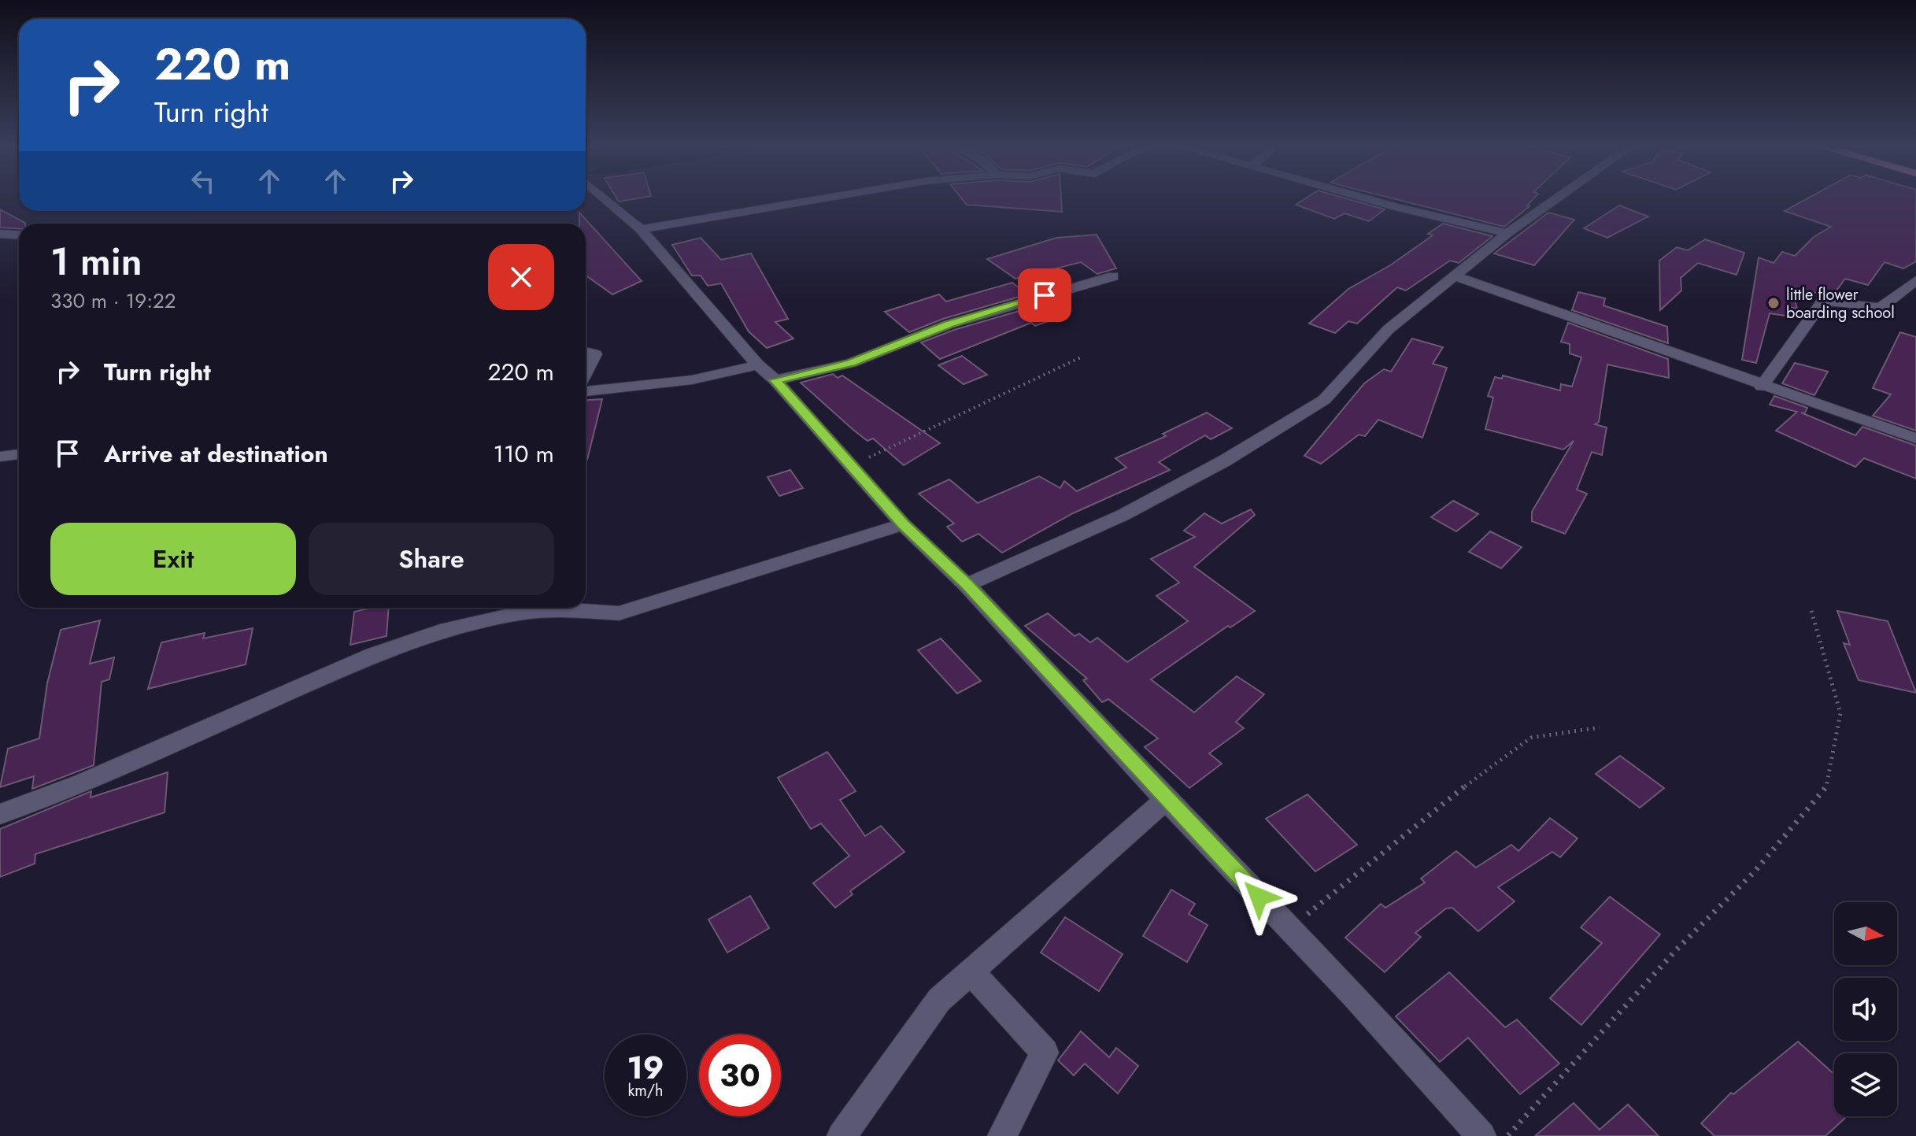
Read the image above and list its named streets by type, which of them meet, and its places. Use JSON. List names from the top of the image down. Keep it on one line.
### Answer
{"places":["little flower boarding school"],"north":"right","page":{"turn":["220 m","Turn right"],"heading":["1 min","330 m · 19:22"],"list":[{"name":"Turn right","value":"220 m"},{"name":"Arrive at destination","value":"110 m"}],"buttons":["Exit","Share"],"speed":"19 km/h","limit":"30"}}
